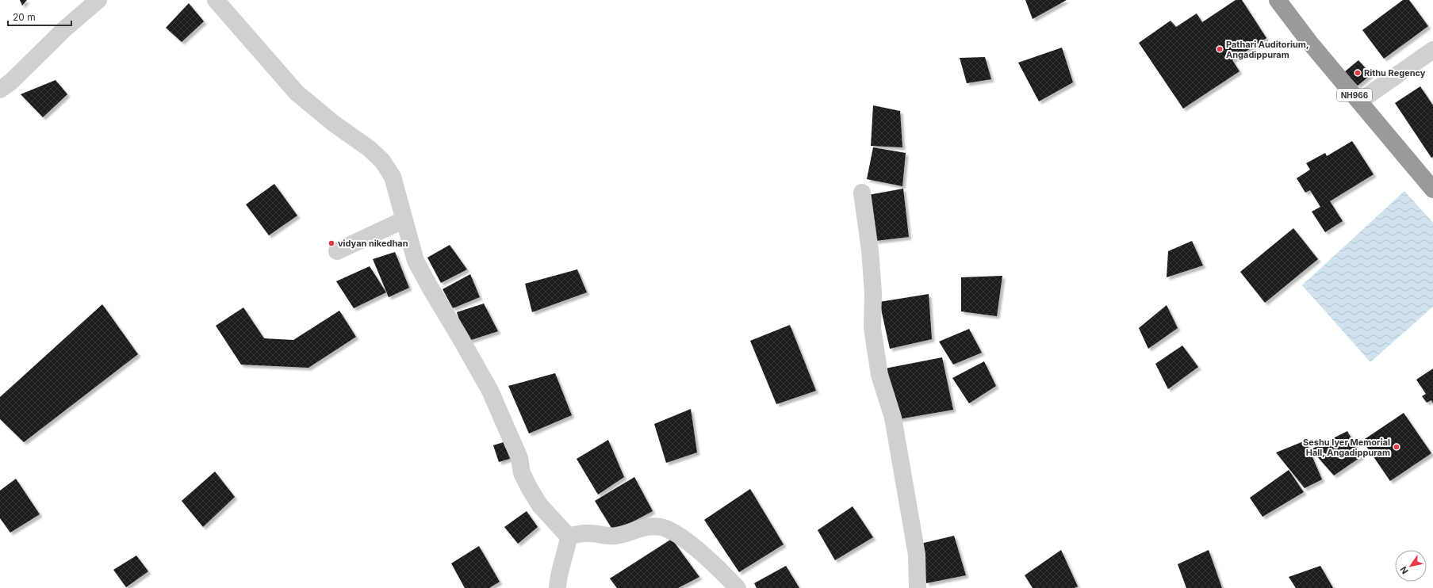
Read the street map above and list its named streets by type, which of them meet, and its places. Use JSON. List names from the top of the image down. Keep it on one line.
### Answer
{"streets":{"highway":["NH966"]},"places":["Pathari Auditorium, Angadippuram","Rithu Regency","vidyan nikedhan","Seshu Iyer Memorial Hall, Angadippuram"],"scale_bar":"20 m","north":"bottom left"}
